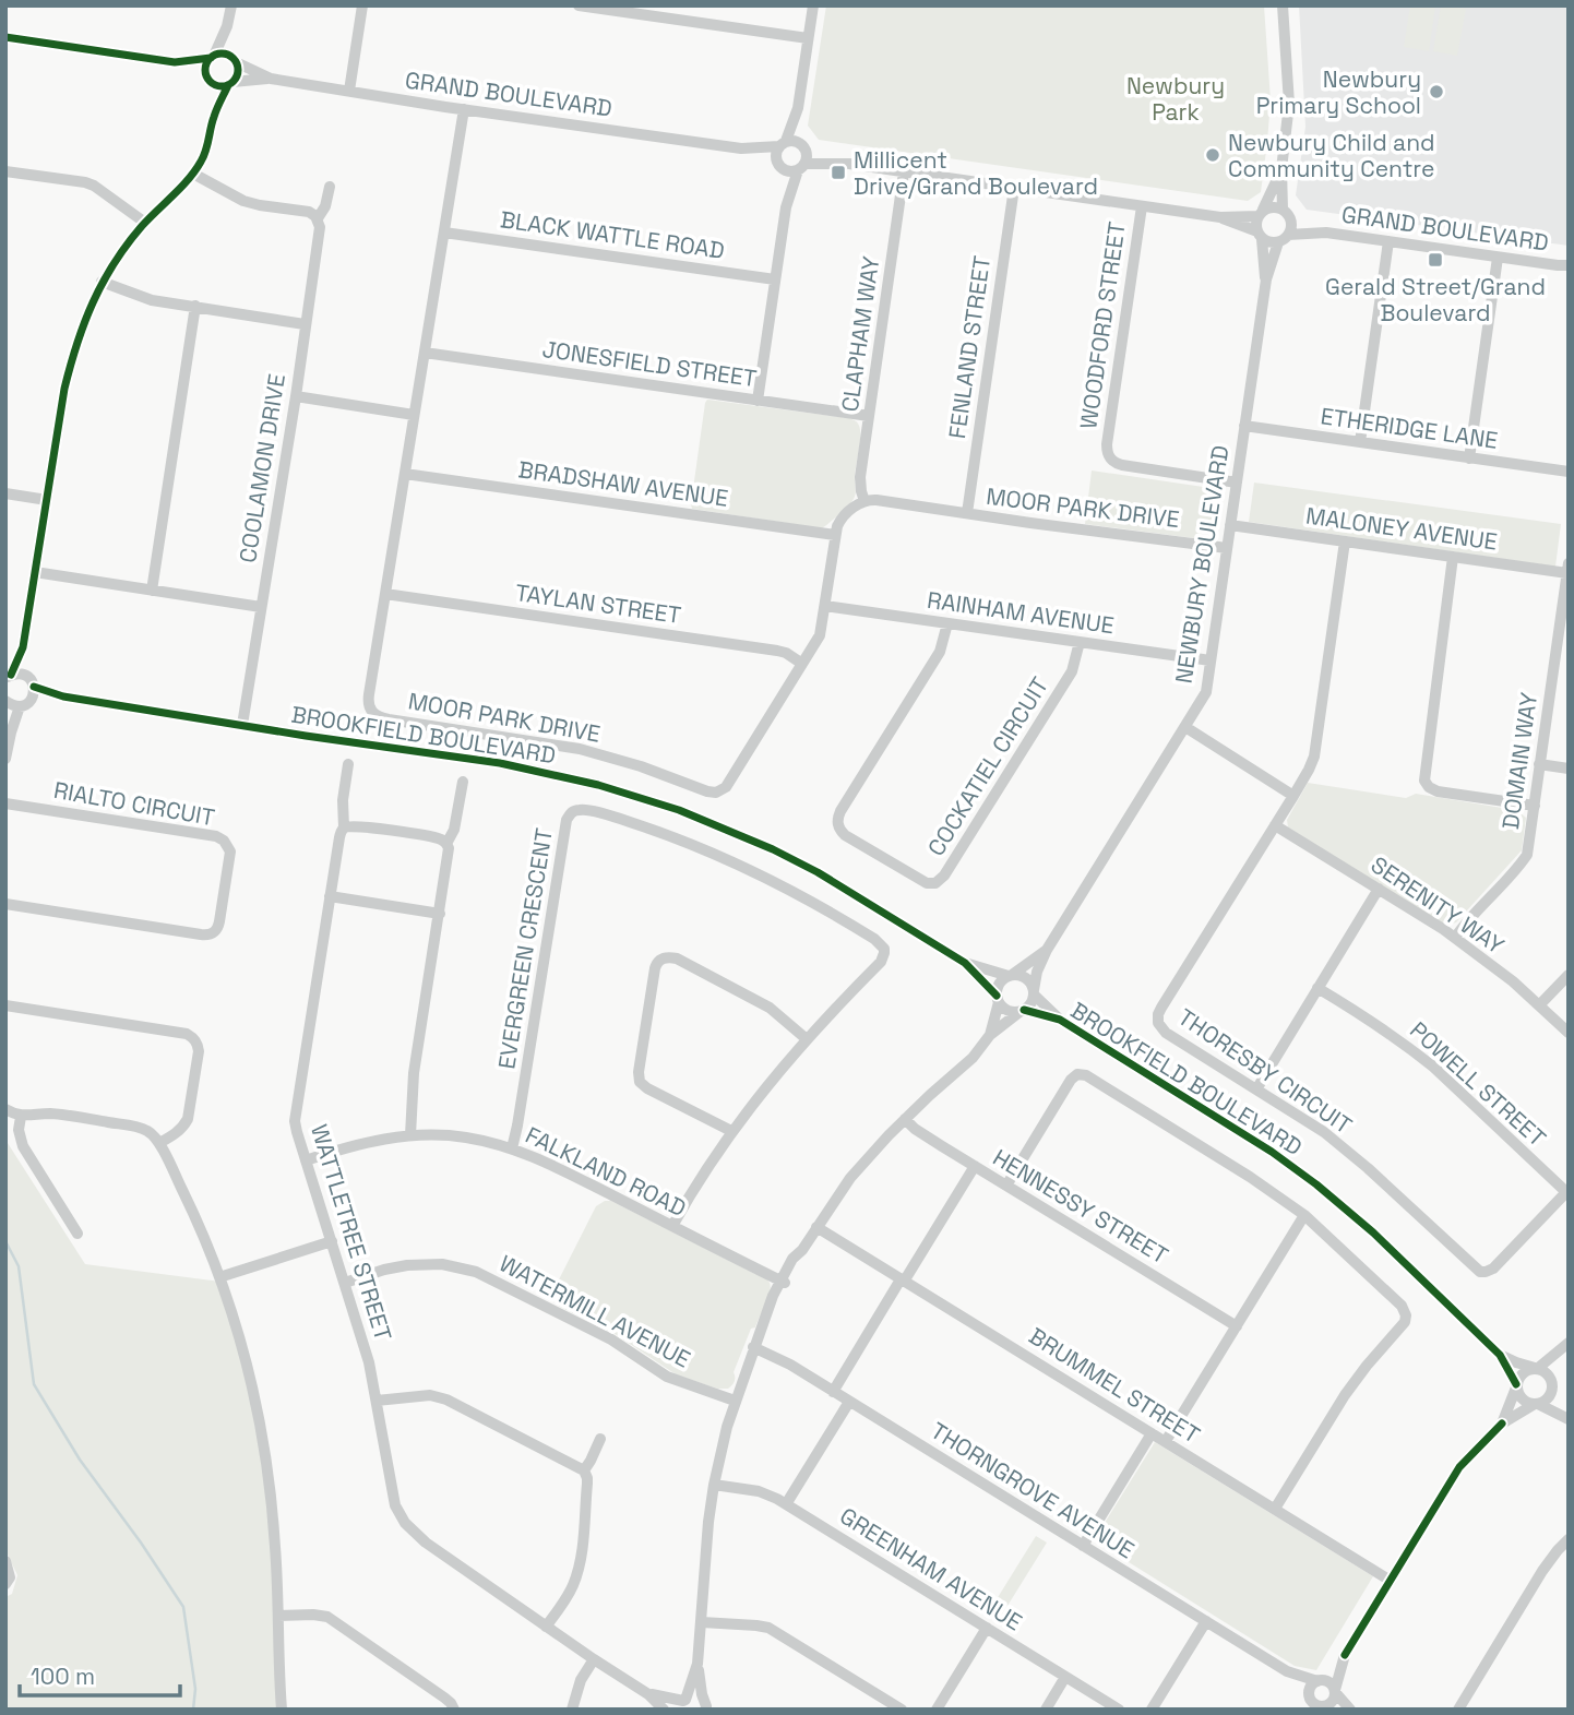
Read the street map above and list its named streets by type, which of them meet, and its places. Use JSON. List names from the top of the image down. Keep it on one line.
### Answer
{"streets":{"street":["GRAND BOULEVARD","BLACK WATTLE ROAD","WOODFORD STREET","CLAPHAM WAY","FENLAND STREET","JONESFIELD STREET","ETHERIDGE LANE","COOLAMON DRIVE","BRADSHAW AVENUE","MOOR PARK DRIVE","MALONEY AVENUE","NEWBURY BOULEVARD","TAYLAN STREET","RAINHAM AVENUE","BROOKFIELD BOULEVARD","DOMAIN WAY","COCKATIEL CIRCUIT","RIALTO CIRCUIT","SERENITY WAY","EVERGREEN CRESCENT","THORESBY CIRCUIT","POWELL STREET","FALKLAND ROAD","HENNESSY STREET","WATTLETREE STREET","WATERMILL AVENUE","BRUMMEL STREET","THORNGROVE AVENUE","GREENHAM AVENUE"]},"crossings":[["GRAND BOULEVARD","MOOR PARK DRIVE"],["GRAND BOULEVARD","NEWBURY BOULEVARD"],["BLACK WATTLE ROAD","MOOR PARK DRIVE"],["WOODFORD STREET","NEWBURY BOULEVARD"],["CLAPHAM WAY","JONESFIELD STREET"],["CLAPHAM WAY","MOOR PARK DRIVE"],["FENLAND STREET","MOOR PARK DRIVE"],["JONESFIELD STREET","MOOR PARK DRIVE"],["ETHERIDGE LANE","NEWBURY BOULEVARD"],["COOLAMON DRIVE","BROOKFIELD BOULEVARD"],["BRADSHAW AVENUE","MOOR PARK DRIVE"],["MOOR PARK DRIVE","NEWBURY BOULEVARD"],["MOOR PARK DRIVE","TAYLAN STREET"],["MOOR PARK DRIVE","RAINHAM AVENUE"],["MALONEY AVENUE","NEWBURY BOULEVARD"],["MALONEY AVENUE","DOMAIN WAY"],["MALONEY AVENUE","THORESBY CIRCUIT"],["NEWBURY BOULEVARD","RAINHAM AVENUE"],["NEWBURY BOULEVARD","BROOKFIELD BOULEVARD"],["RAINHAM AVENUE","COCKATIEL CIRCUIT"],["DOMAIN WAY","SERENITY WAY"],["SERENITY WAY","THORESBY CIRCUIT"],["EVERGREEN CRESCENT","FALKLAND ROAD"],["THORESBY CIRCUIT","POWELL STREET"],["FALKLAND ROAD","WATTLETREE STREET"],["WATTLETREE STREET","WATERMILL AVENUE"]],"parks":["Newbury Park"],"places":{"other":["Newbury Primary School","Newbury Child and Community Centre"],"transit":["Millicent Drive/Grand Boulevard","Gerald Street/Grand Boulevard"]},"scale_bar":"100 m"}
